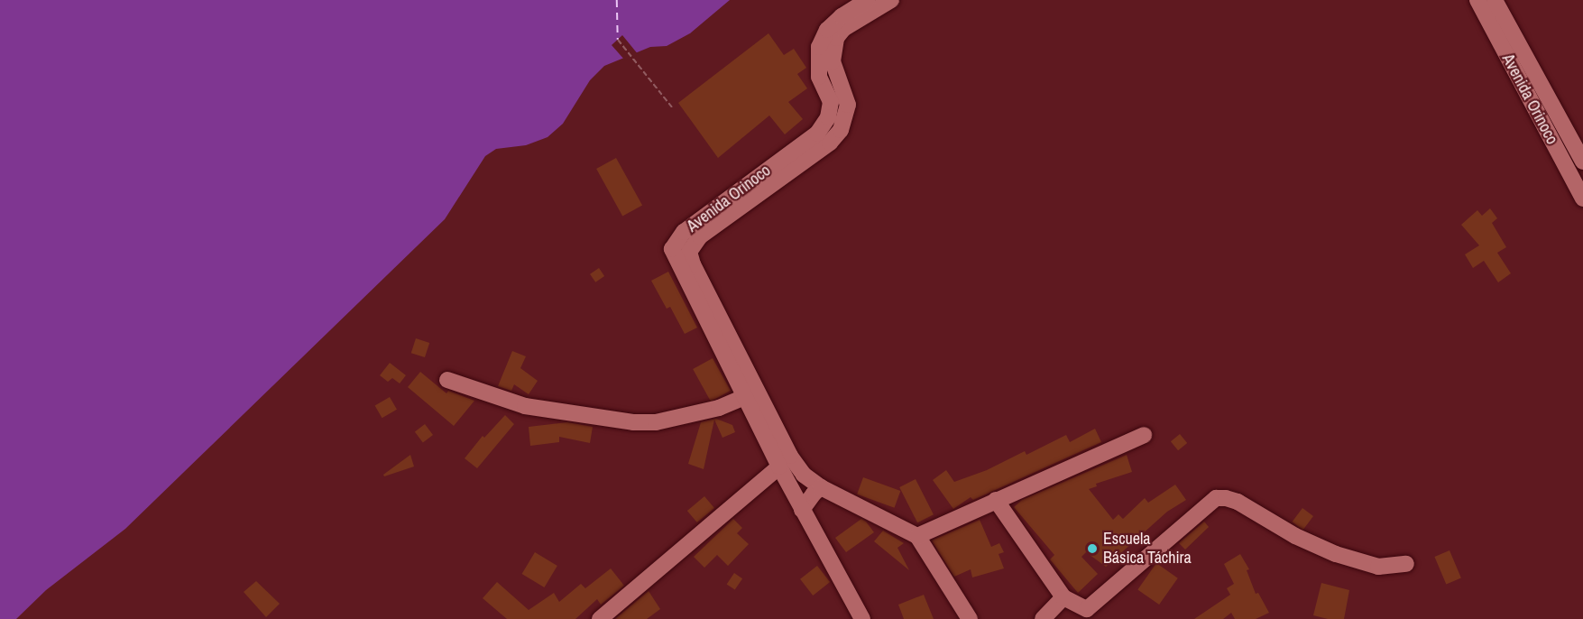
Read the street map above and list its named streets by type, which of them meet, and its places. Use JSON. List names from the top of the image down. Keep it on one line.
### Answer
{"streets":{"street":["Avenida Orinoco"]},"places":["Escuela Básica Táchira"]}
